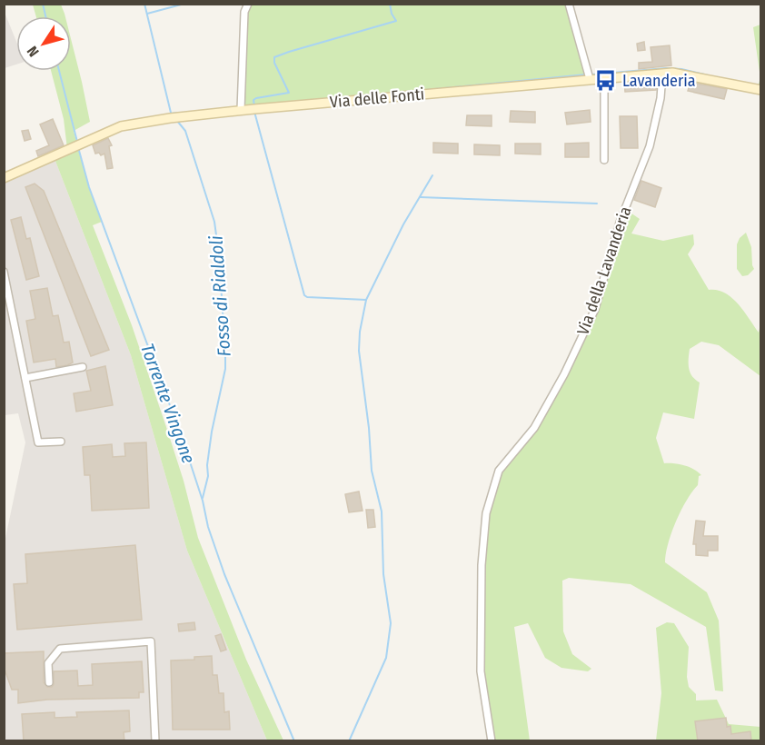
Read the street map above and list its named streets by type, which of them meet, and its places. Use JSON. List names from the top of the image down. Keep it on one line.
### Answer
{"streets":{"street":["Via delle Fonti","Via della Lavanderia"]},"crossings":[["Via delle Fonti","Via della Lavanderia"]],"water":["Fosso di Rialdoli","Torrente Vingone"],"places":{"bus stop":["Lavanderia"]},"north":"bottom left"}
